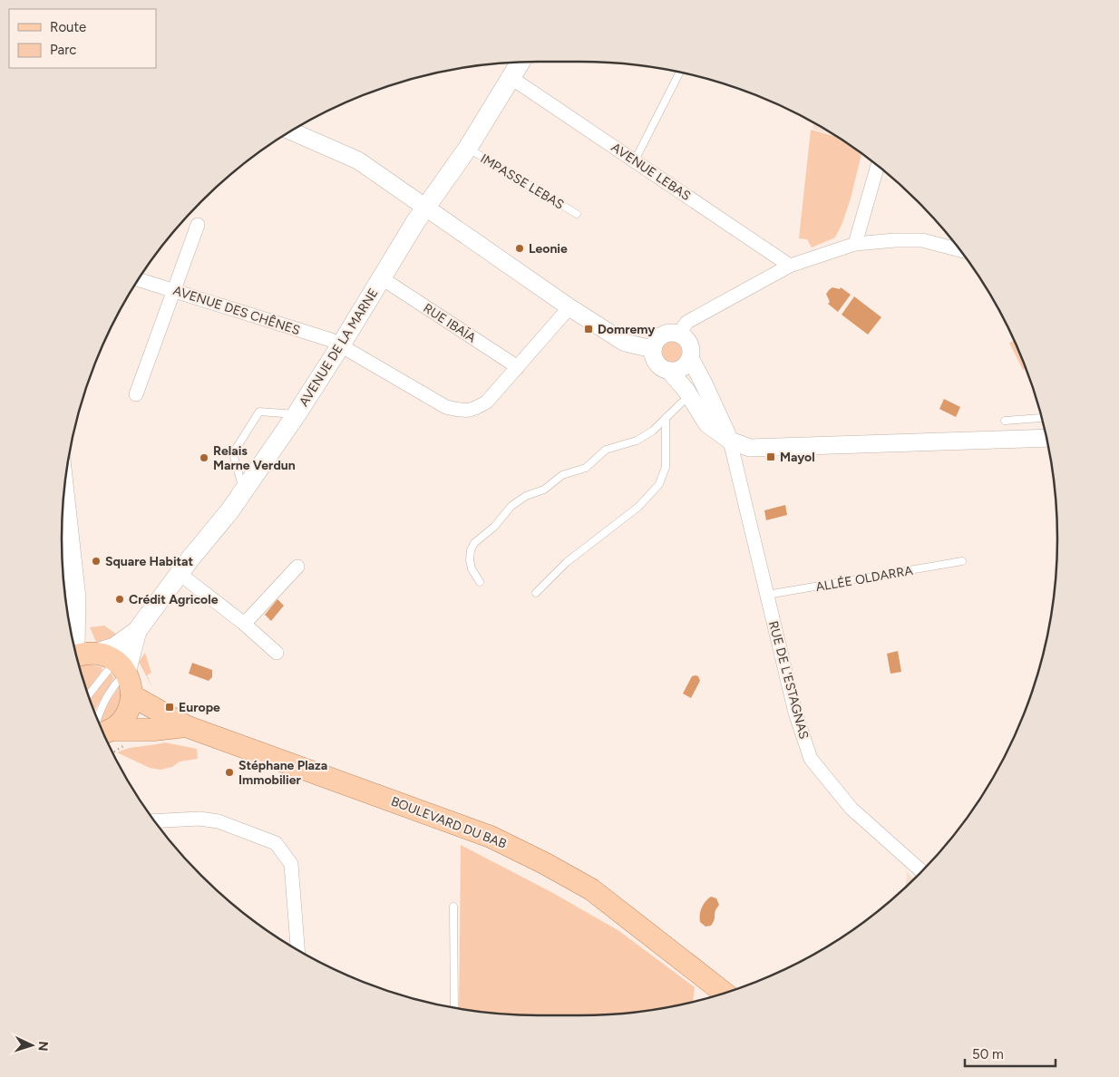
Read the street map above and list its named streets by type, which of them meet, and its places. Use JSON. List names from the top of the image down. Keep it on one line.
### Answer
{"streets":{"main road":["AVENUE DE LA MARNE","BOULEVARD DU BAB"],"street":["AVENUE LEBAS","AVENUE DES CHÊNES","RUE IBAÏA","RUE DE L'ESTAGNAS"],"lane":["IMPASSE LEBAS","ALLÉE OLDARRA"]},"crossings":[["AVENUE LEBAS","AVENUE DE LA MARNE"],["IMPASSE LEBAS","AVENUE DE LA MARNE"],["AVENUE DES CHÊNES","RUE IBAÏA"],["AVENUE DES CHÊNES","AVENUE DE LA MARNE"],["RUE IBAÏA","AVENUE DE LA MARNE"],["ALLÉE OLDARRA","RUE DE L'ESTAGNAS"]],"places":{"other":["Leonie","Relais Marne Verdun","Square Habitat","Crédit Agricole","Stéphane Plaza Immobilier"],"transit":["Domremy","Mayol","Europe"]},"legend":["Route","Parc"],"scale_bar":"50 m","north":"right"}
